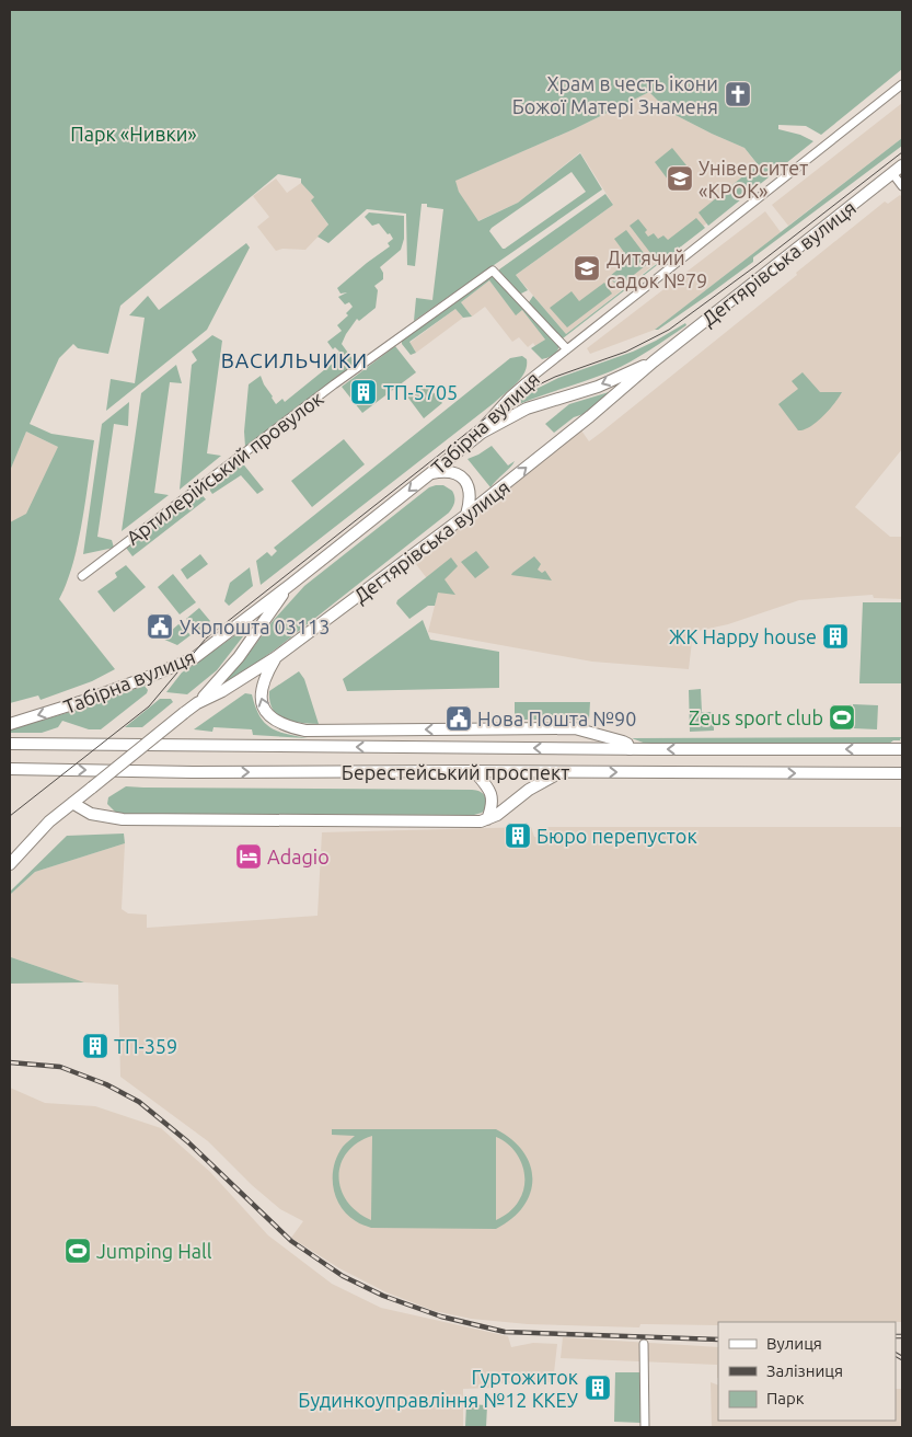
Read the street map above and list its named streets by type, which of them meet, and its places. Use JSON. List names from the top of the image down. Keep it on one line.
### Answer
{"streets":{"main road":["Дегтярівська вулиця","Табірна вулиця","Берестейський проспект"],"street":["Артилерійський провулок"]},"crossings":[["Дегтярівська вулиця","Табірна вулиця"],["Табірна вулиця","Артилерійський провулок"]],"one_way":["Табірна вулиця"],"districts":["ВАСИЛЬЧИКИ"],"parks":["Парк «Нивки»"],"places":{"church":["Храм в честь ікони Божої Матері Знаменя"],"school or university":["Університет «КРОК»","Дитячий садок №79"],"building":["ТП-5705","ЖК Happy house","Бюро перепусток","ТП-359","Гуртожиток Будинкоуправління №12 ККЕУ"],"public building":["Укрпошта 03113","Нова Пошта №90"],"sports":["Zeus sport club","Jumping Hall"],"hotel":["Adagio"]},"legend":["Вулиця","Залізниця","Парк"]}
